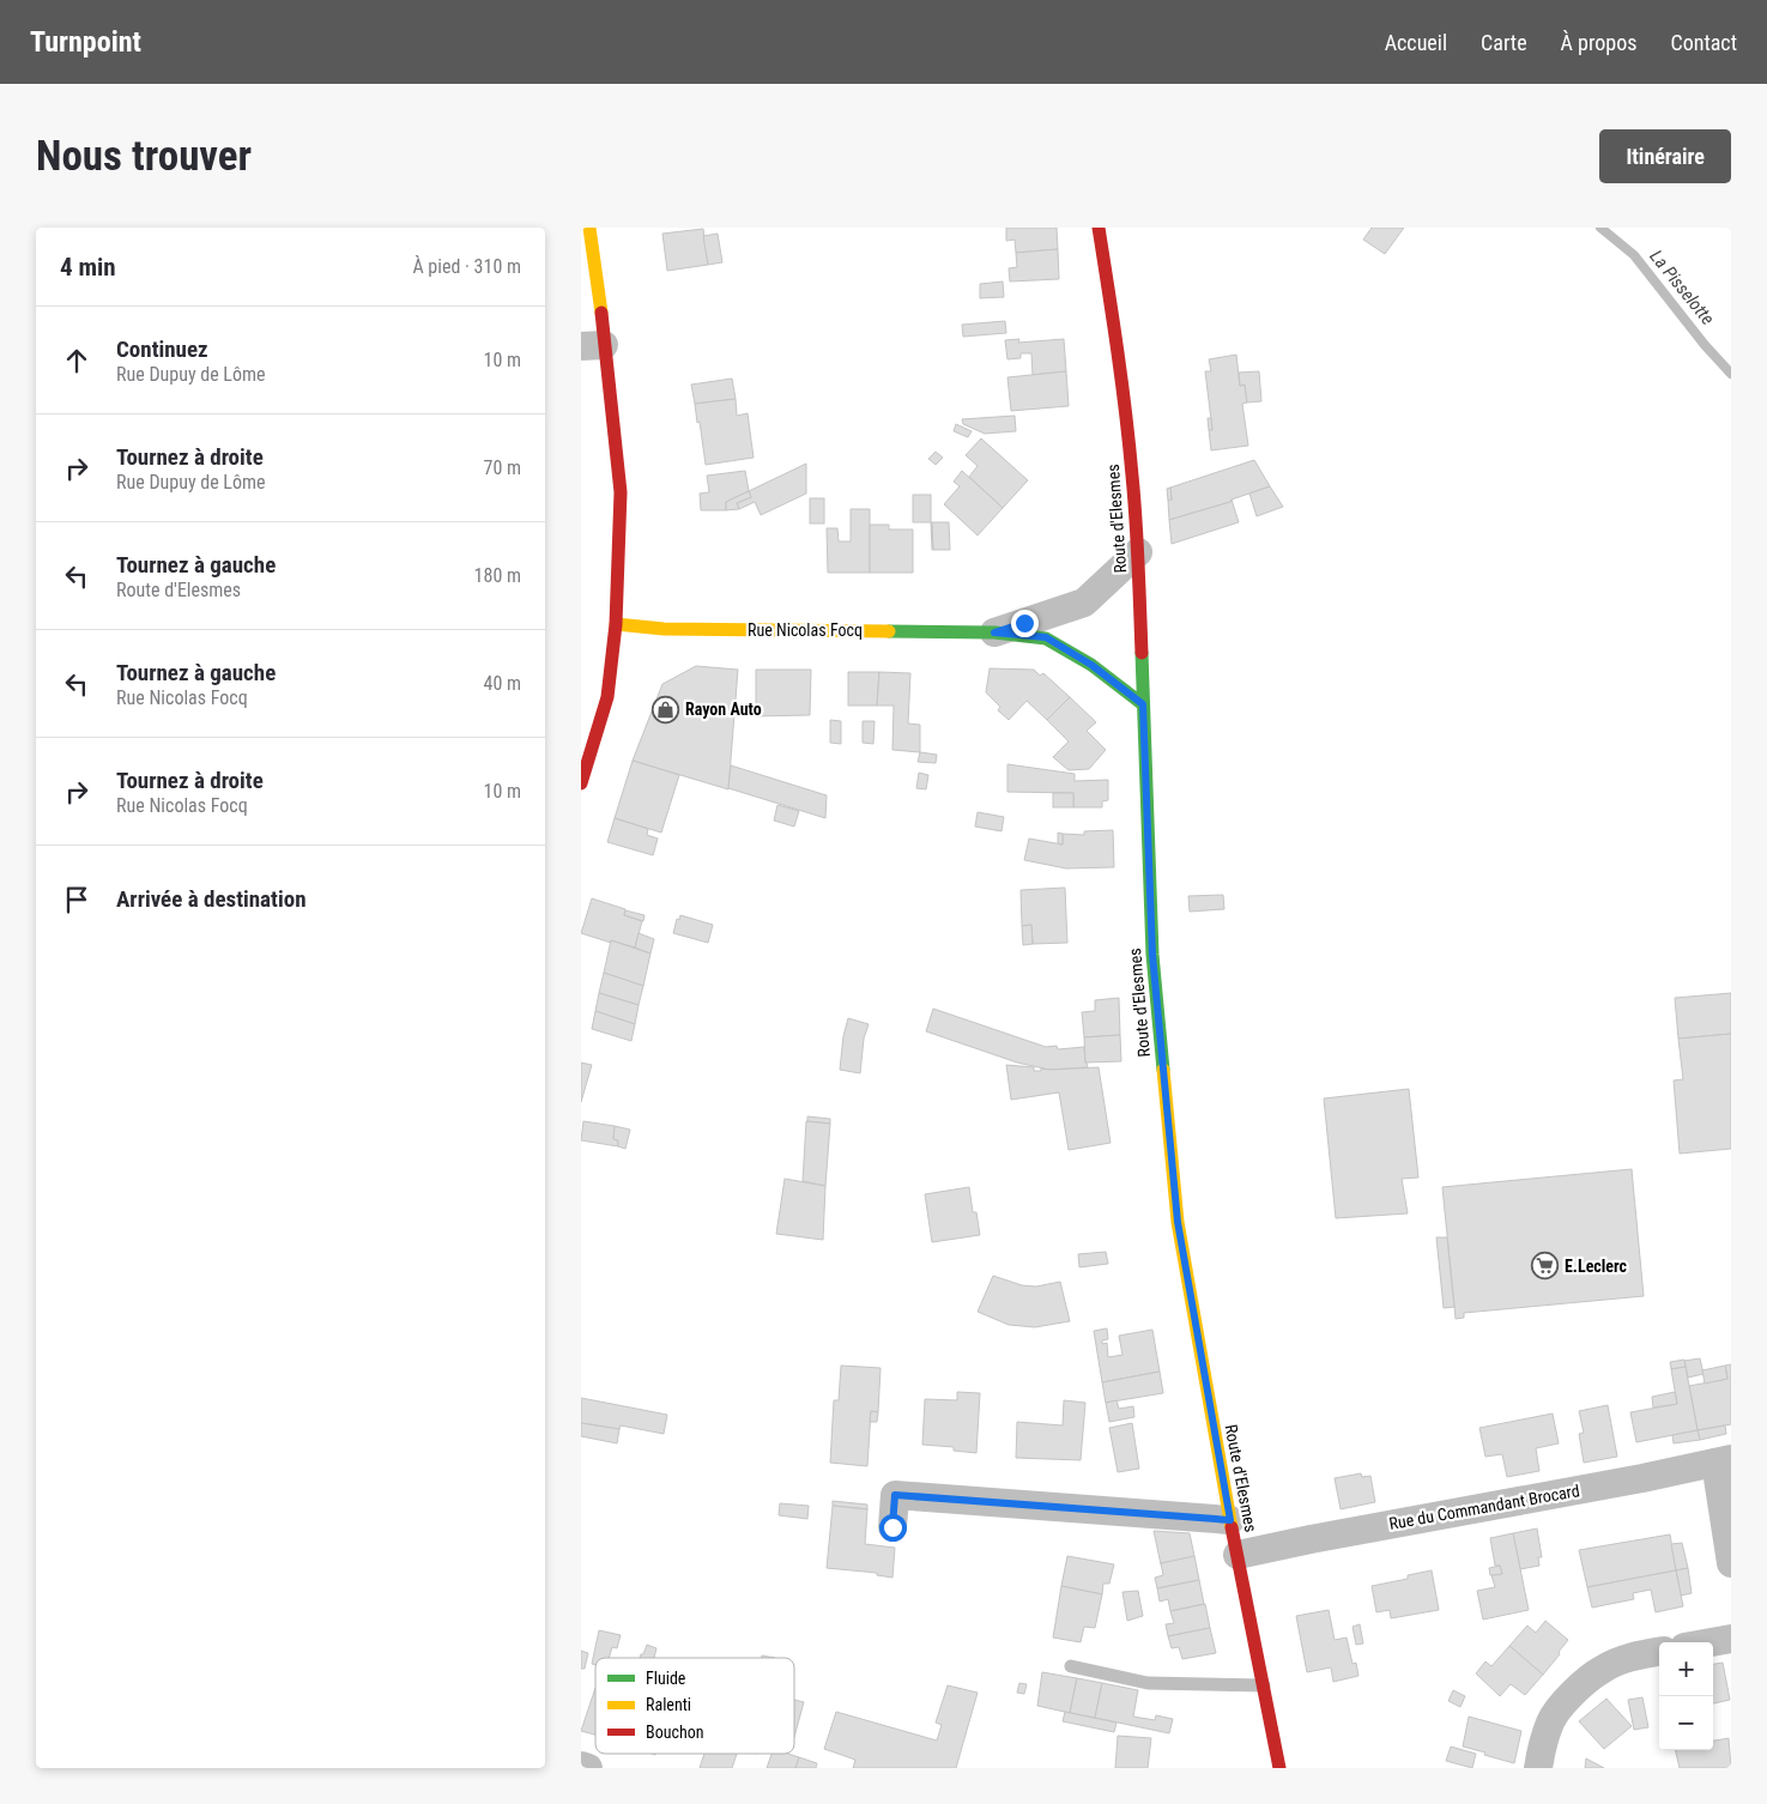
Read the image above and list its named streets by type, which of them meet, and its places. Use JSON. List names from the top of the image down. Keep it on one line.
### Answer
{"streets":{"street":["Route d'Elesmes","Rue Nicolas Focq","Rue du Commandant Brocard"]},"crossings":[["Route d'Elesmes","Rue Nicolas Focq"],["Route d'Elesmes","Rue du Commandant Brocard"]],"water":["La Pisselotte"],"places":{"shop":["Rayon Auto"],"supermarket":["E.Leclerc"]},"legend":["Fluide","Ralenti","Bouchon"],"page":{"header":"Turnpoint","nav":["Accueil","Carte","À propos","Contact"],"buttons":"Itinéraire","title":"Nous trouver","heading":["4 min","À pied · 310 m"],"list":[["Continuez","Rue Dupuy de Lôme","10 m"],["Tournez à droite","Rue Dupuy de Lôme","70 m"],["Tournez à gauche","Route d'Elesmes","180 m"],["Tournez à gauche","Rue Nicolas Focq","40 m"],["Tournez à droite","Rue Nicolas Focq","10 m"],"Arrivée à destination"],"map_buttons":["+","−"]}}
